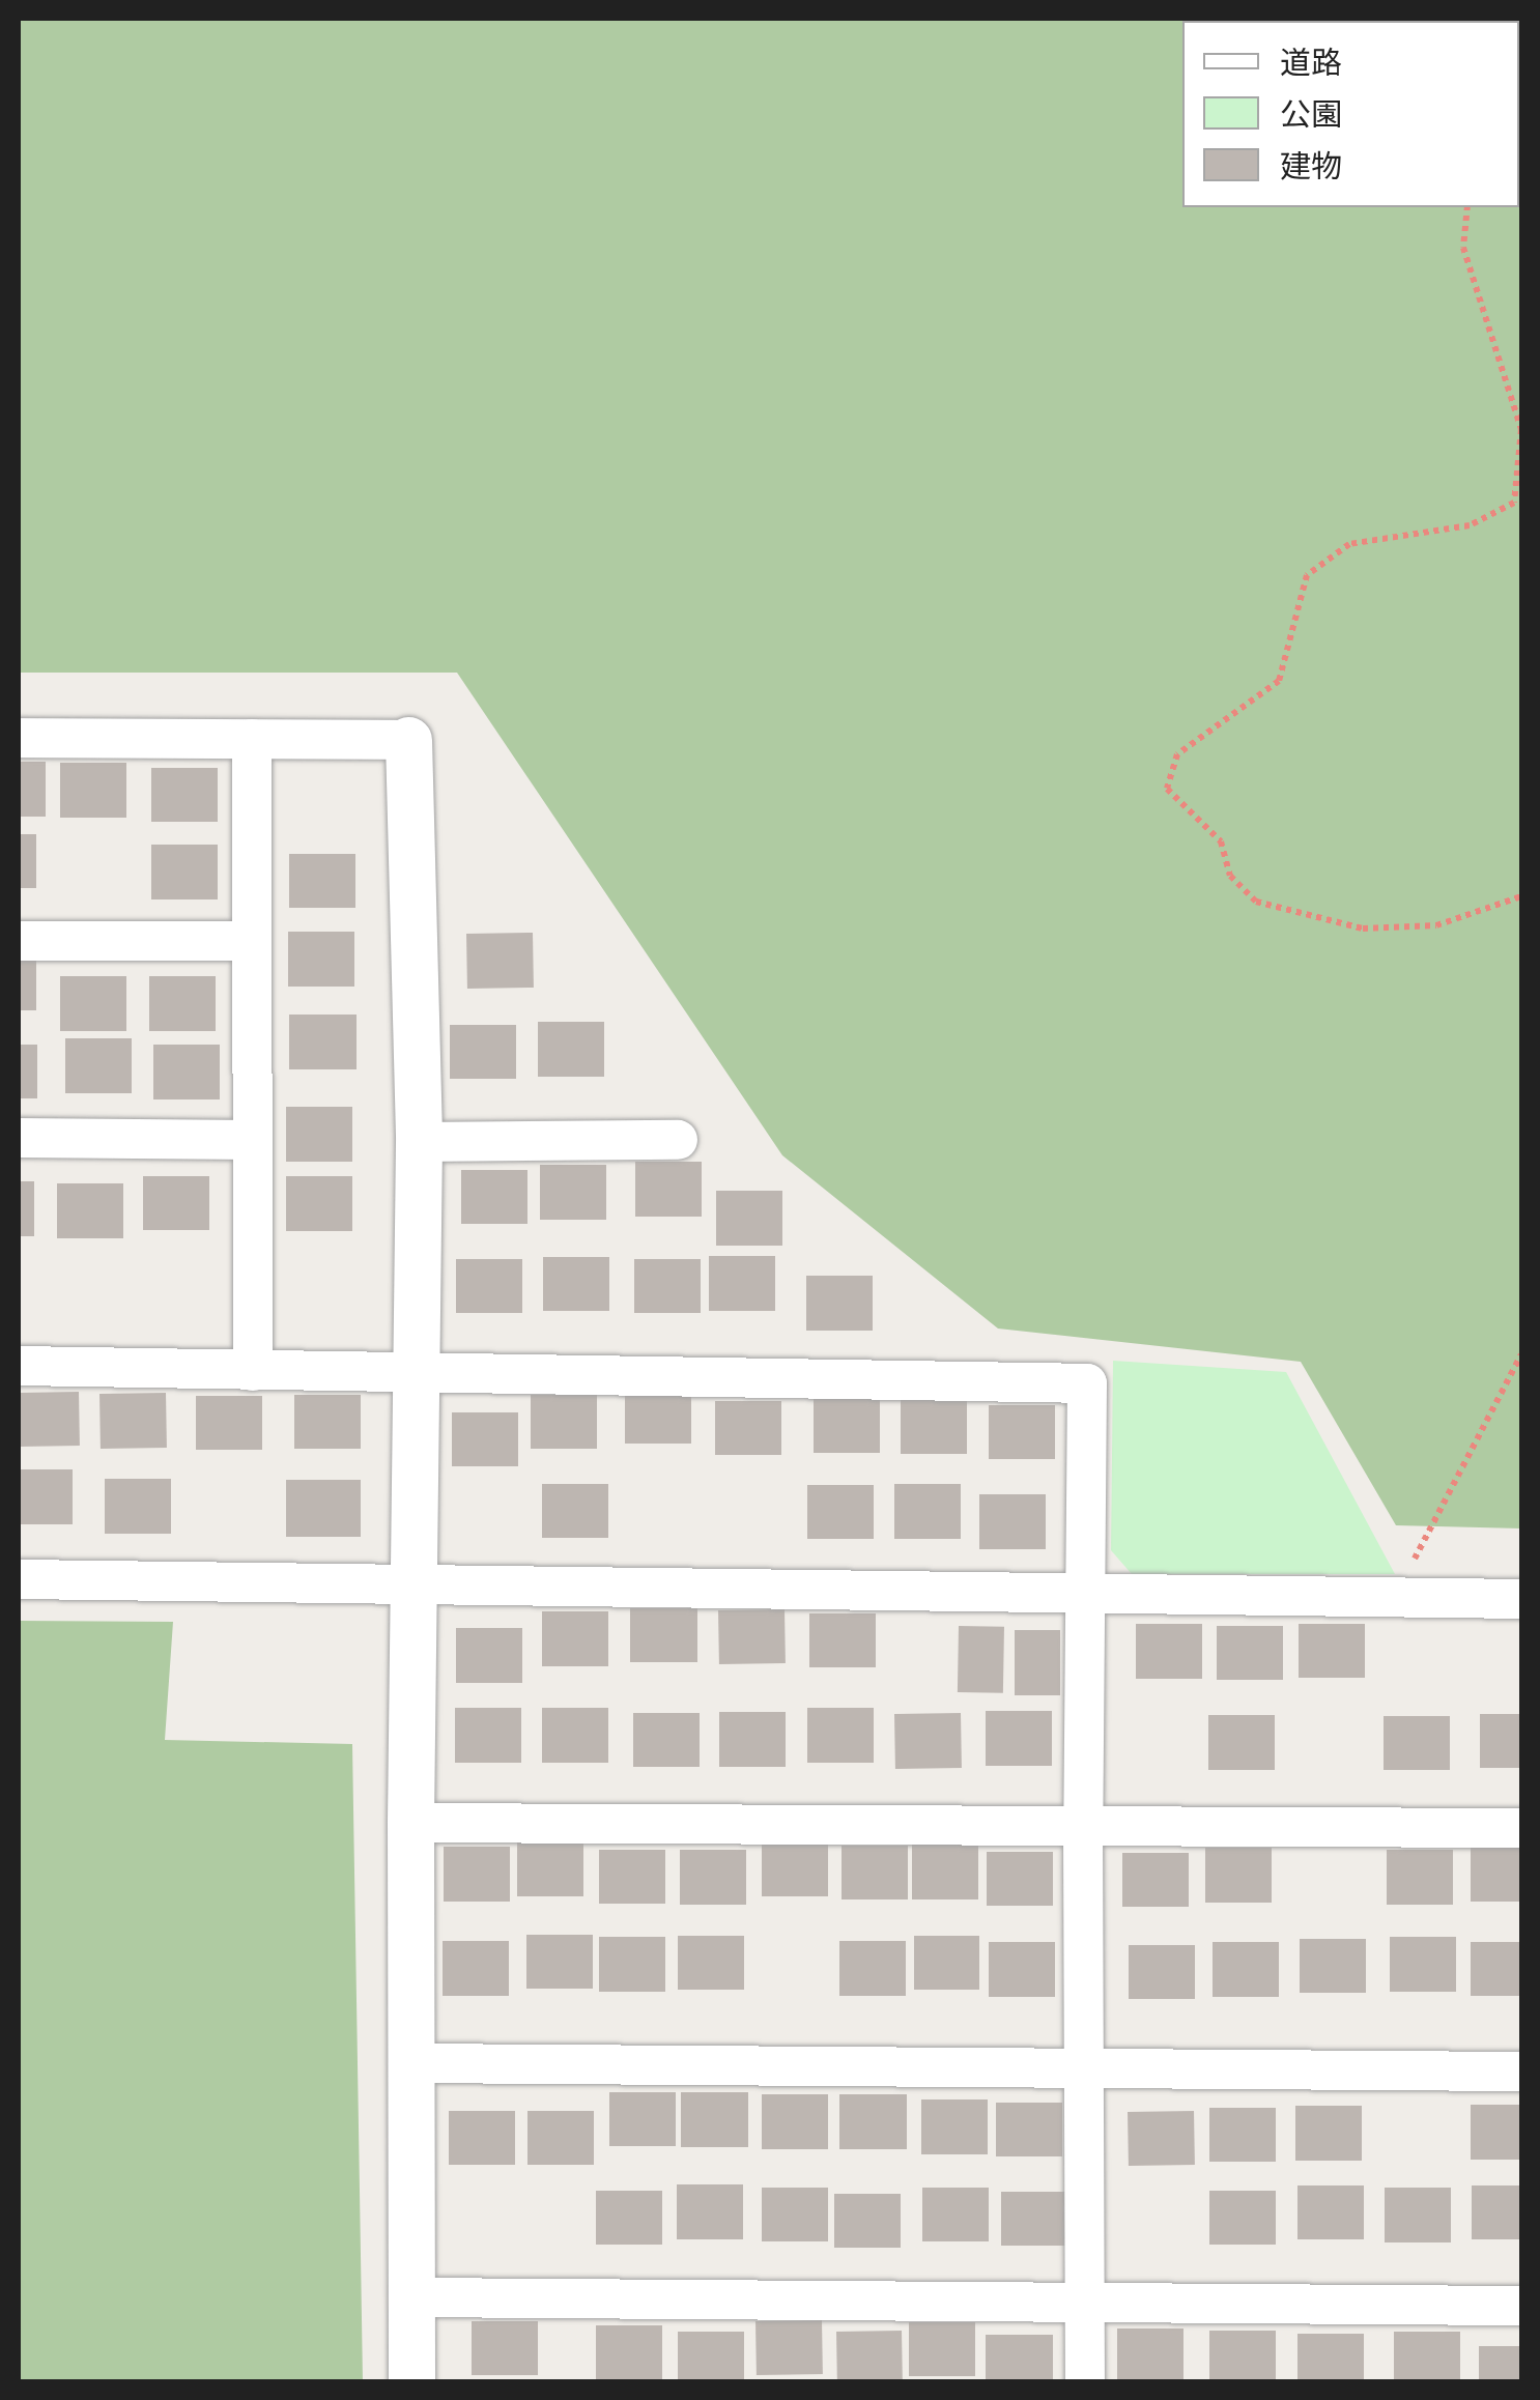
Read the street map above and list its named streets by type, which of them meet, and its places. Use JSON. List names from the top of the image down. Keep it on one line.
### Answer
{"legend":["道路","公園","建物"]}
